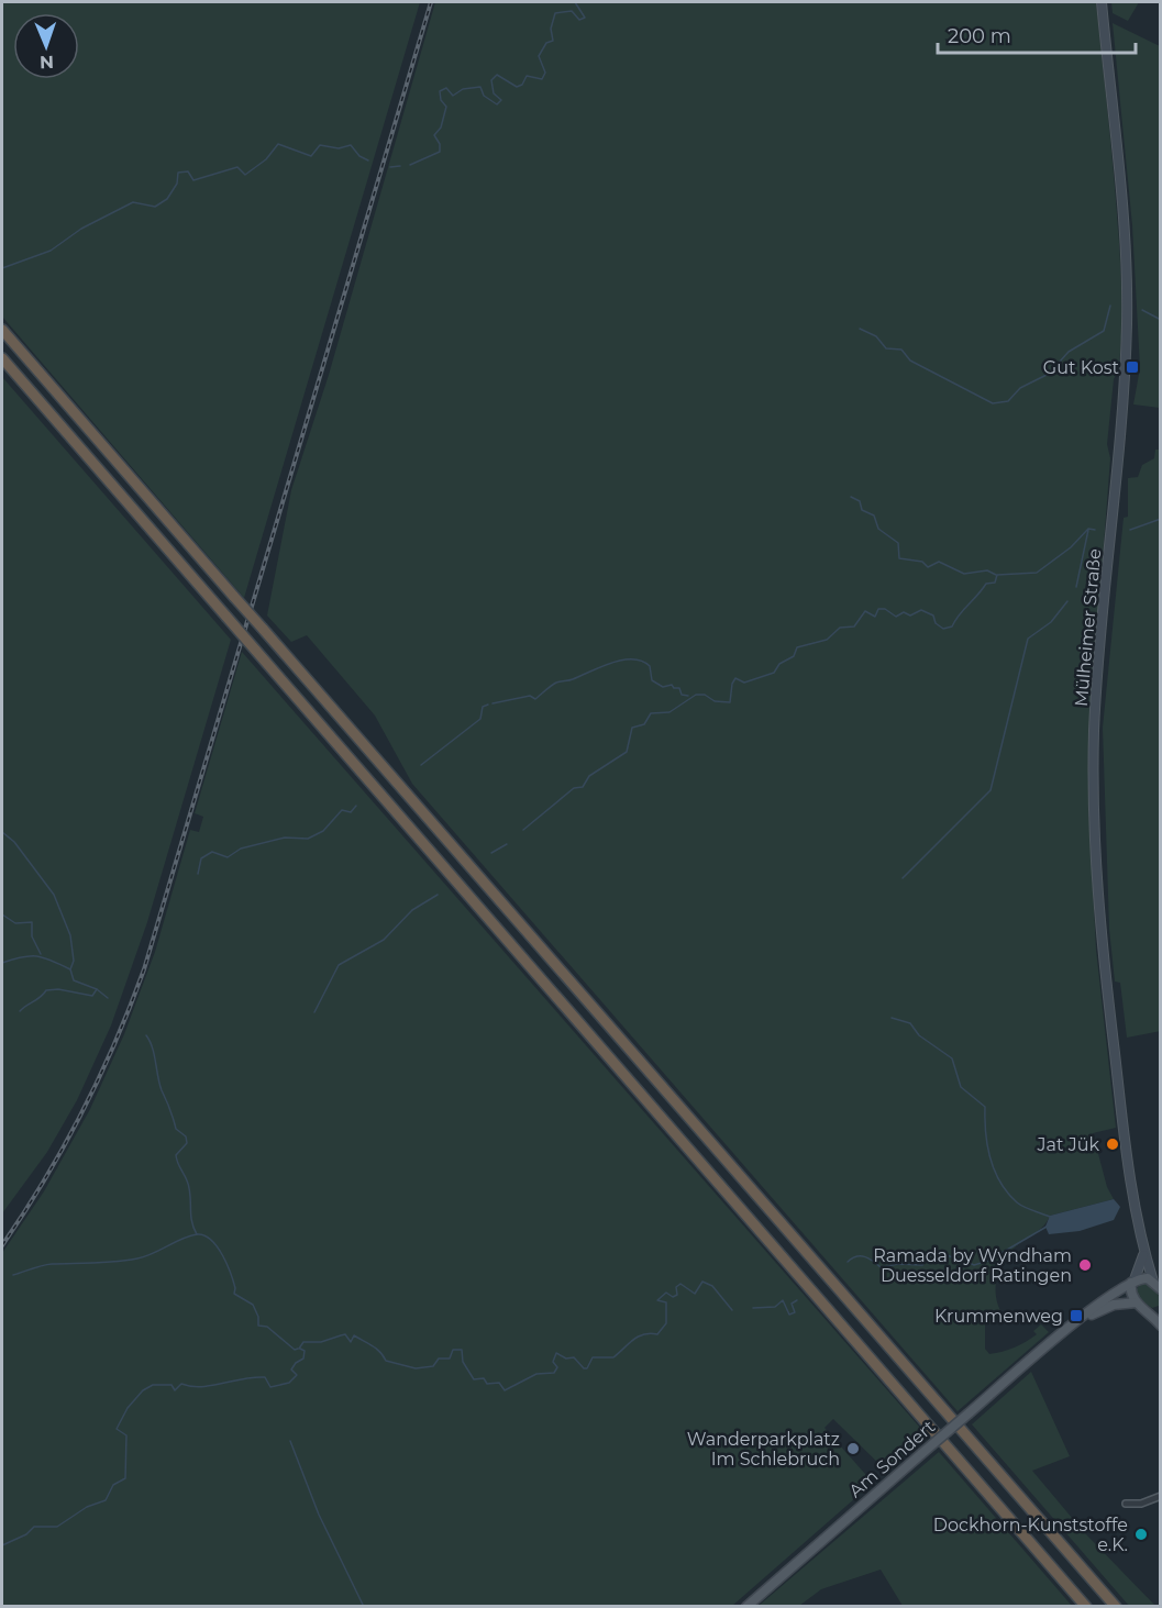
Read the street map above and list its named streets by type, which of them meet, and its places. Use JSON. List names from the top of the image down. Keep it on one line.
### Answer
{"streets":{"main road":["Mülheimer Straße","Am Sondert"]},"crossings":[["Mülheimer Straße","Am Sondert"]],"places":{"transit":["Gut Kost","Krummenweg"],"other":["Jat Jük","Ramada by Wyndham Duesseldorf Ratingen","Wanderparkplatz Im Schlebruch","Dockhorn-Kunststoffe e.K."]},"scale_bar":"200 m","north":"bottom"}
